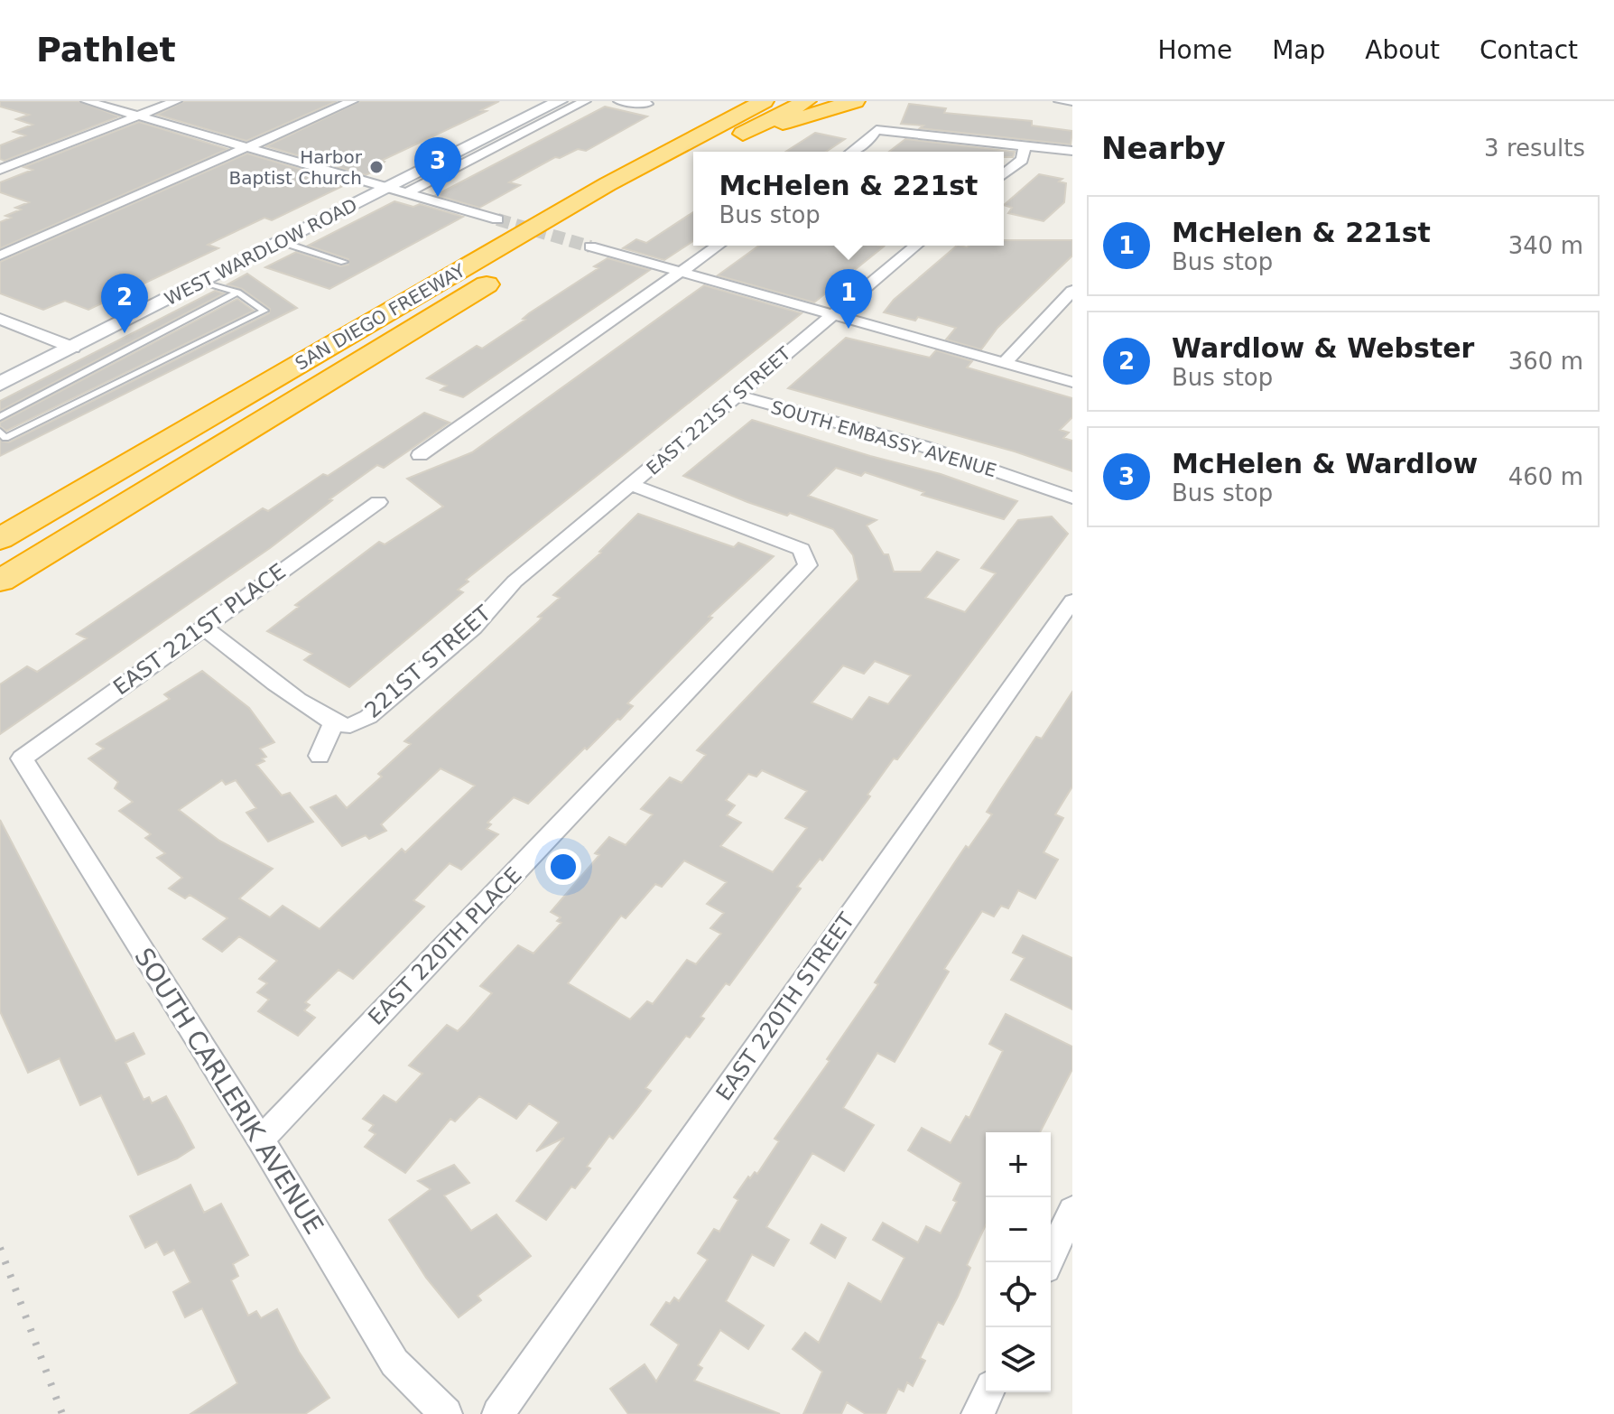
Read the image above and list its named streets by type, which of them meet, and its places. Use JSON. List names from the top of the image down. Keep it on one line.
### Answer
{"streets":{"highway":["SAN DIEGO FREEWAY"],"main road":["WEST WARDLOW ROAD"],"street":["EAST 221ST STREET","SOUTH EMBASSY AVENUE","EAST 221ST PLACE","221ST STREET","EAST 220TH PLACE","EAST 220TH STREET","SOUTH CARLERIK AVENUE"]},"crossings":[["EAST 221ST STREET","SOUTH EMBASSY AVENUE"],["EAST 221ST STREET","221ST STREET"],["EAST 221ST STREET","EAST 220TH PLACE"],["EAST 221ST PLACE","SOUTH CARLERIK AVENUE"],["EAST 220TH PLACE","SOUTH CARLERIK AVENUE"]],"places":["Harbor Baptist Church"],"page":{"header":"Pathlet","nav":["Home","Map","About","Contact"],"heading":["Nearby","3 results"],"pins":["3","1","2"],"popup":["McHelen & 221st","Bus stop"],"list":[{"mark":"1","name":"McHelen & 221st","note":"Bus stop","value":"340 m"},{"mark":"2","name":"Wardlow & Webster","note":"Bus stop","value":"360 m"},{"mark":"3","name":"McHelen & Wardlow","note":"Bus stop","value":"460 m"}],"map_buttons":["+","−"]}}
